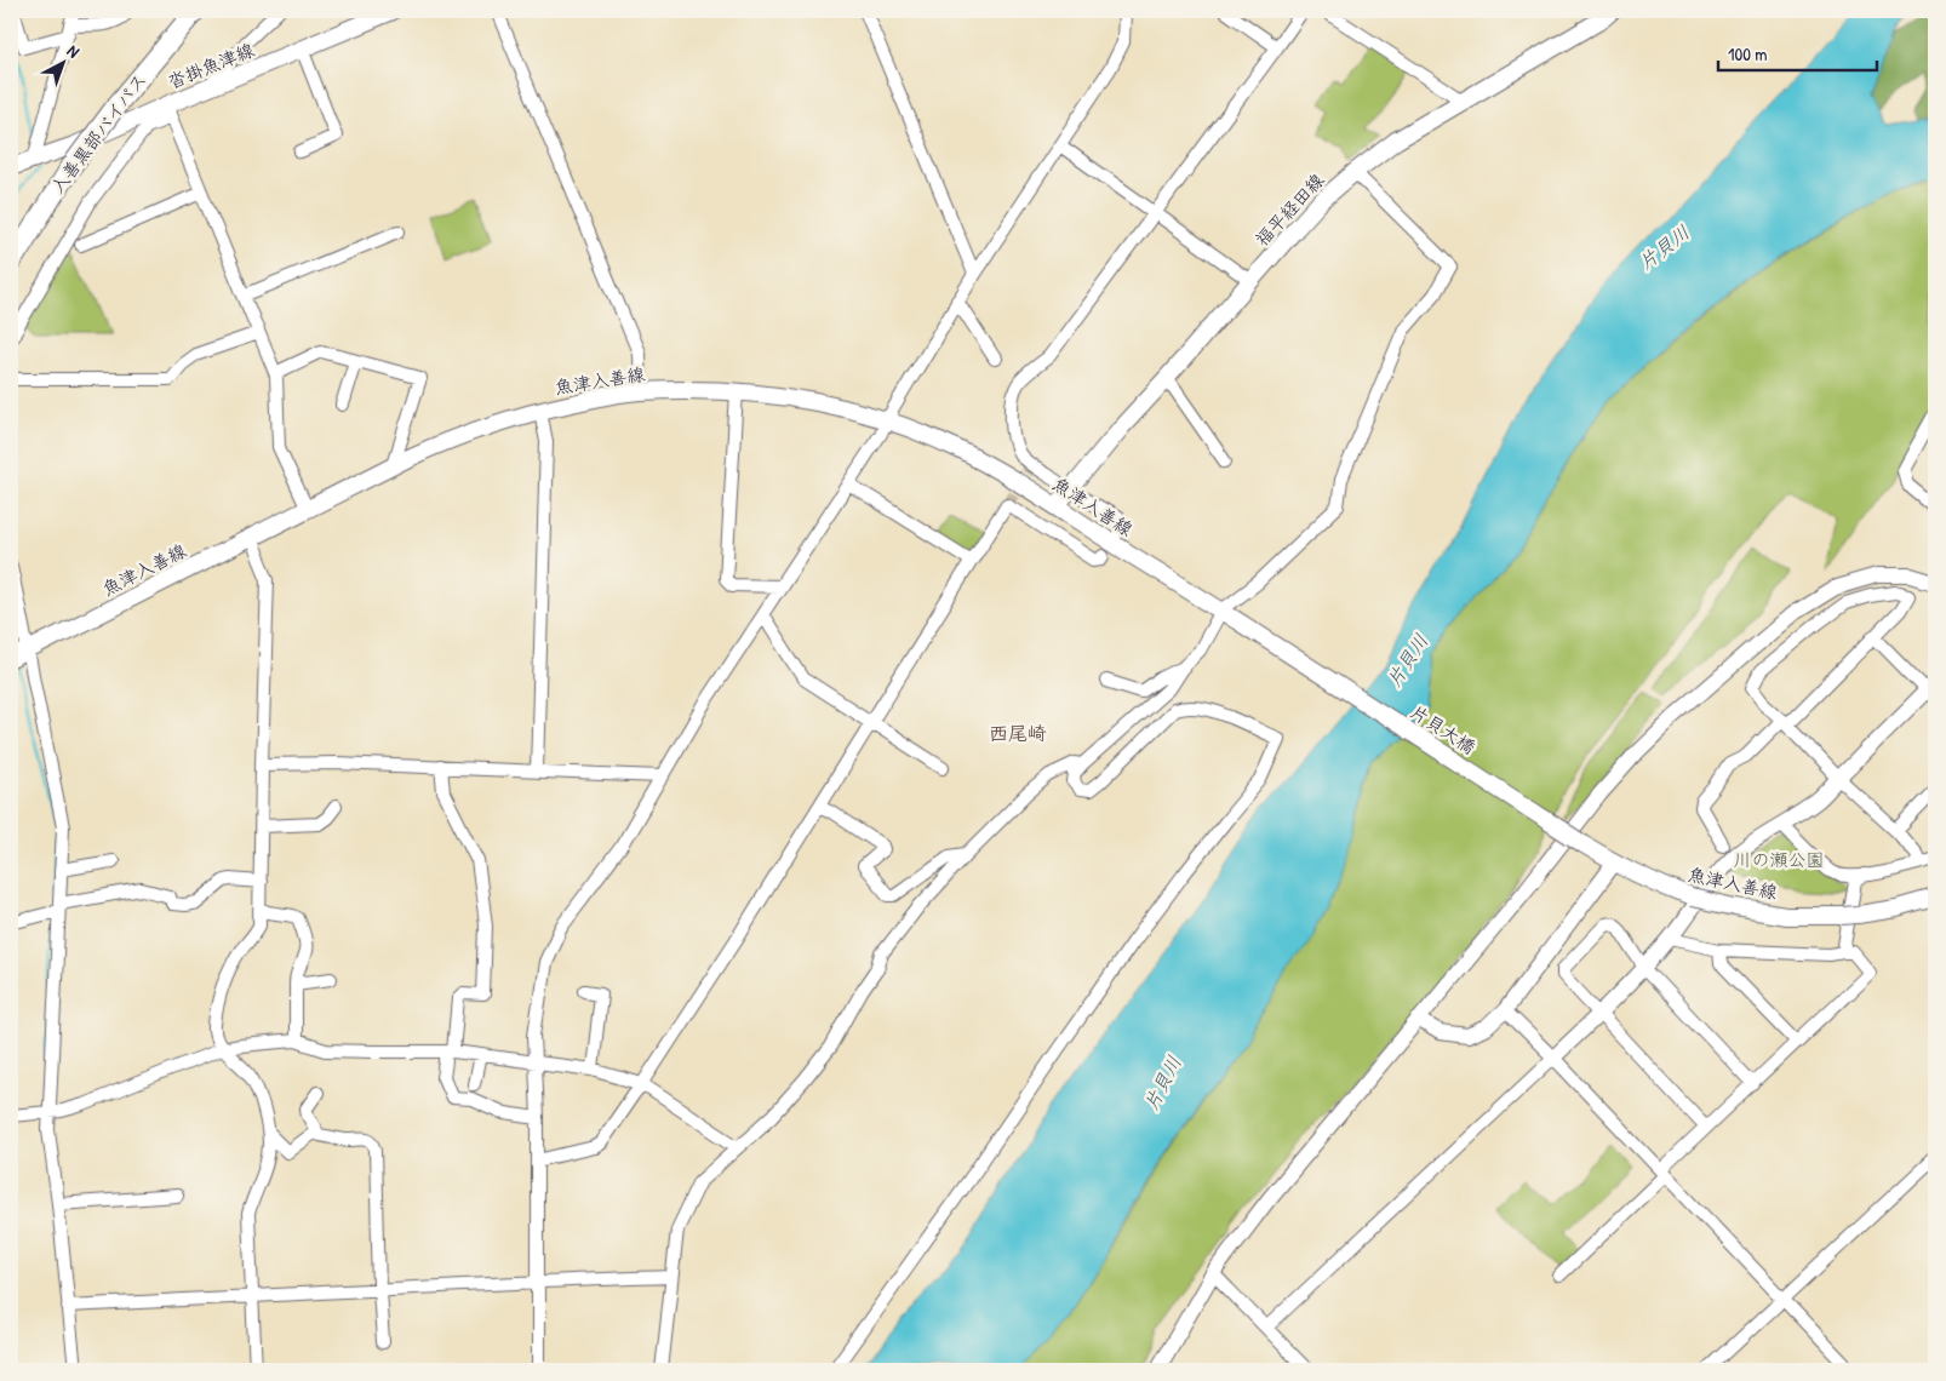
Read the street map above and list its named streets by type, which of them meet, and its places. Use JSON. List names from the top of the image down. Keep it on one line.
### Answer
{"streets":{"highway":["入善黒部バイパス"],"main road":["沓掛魚津線","福平経田線","魚津入善線","片貝大橋"]},"crossings":[["福平経田線","魚津入善線"],["魚津入善線","片貝大橋"]],"districts":["西尾崎"],"water":["片貝川"],"parks":["川の瀬公園"],"scale_bar":"100 m","north":"top right"}
